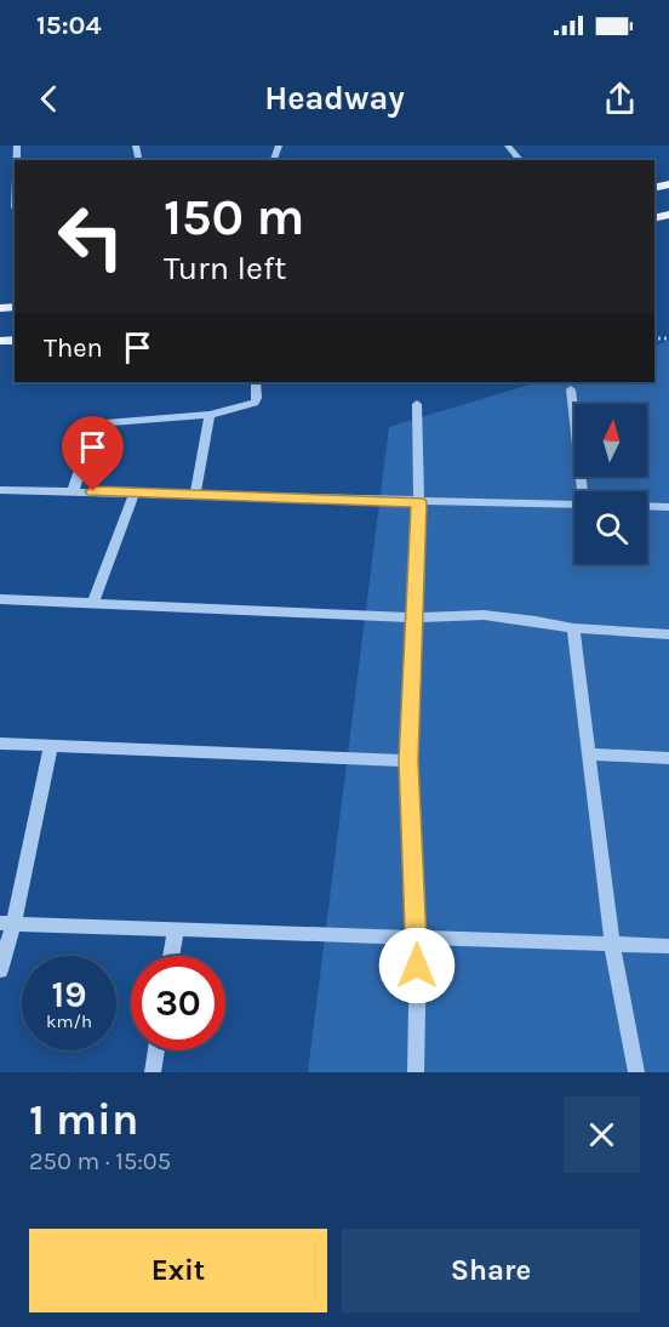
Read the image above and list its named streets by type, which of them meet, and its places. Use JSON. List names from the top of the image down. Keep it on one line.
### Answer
{"north":"top","page":{"status":"15:04","header":"Headway","turn":["150 m","Turn left"],"then":"Then","speed":"19 km/h","limit":"30","heading":["1 min","250 m · 15:05"],"buttons":["Exit","Share"]}}
